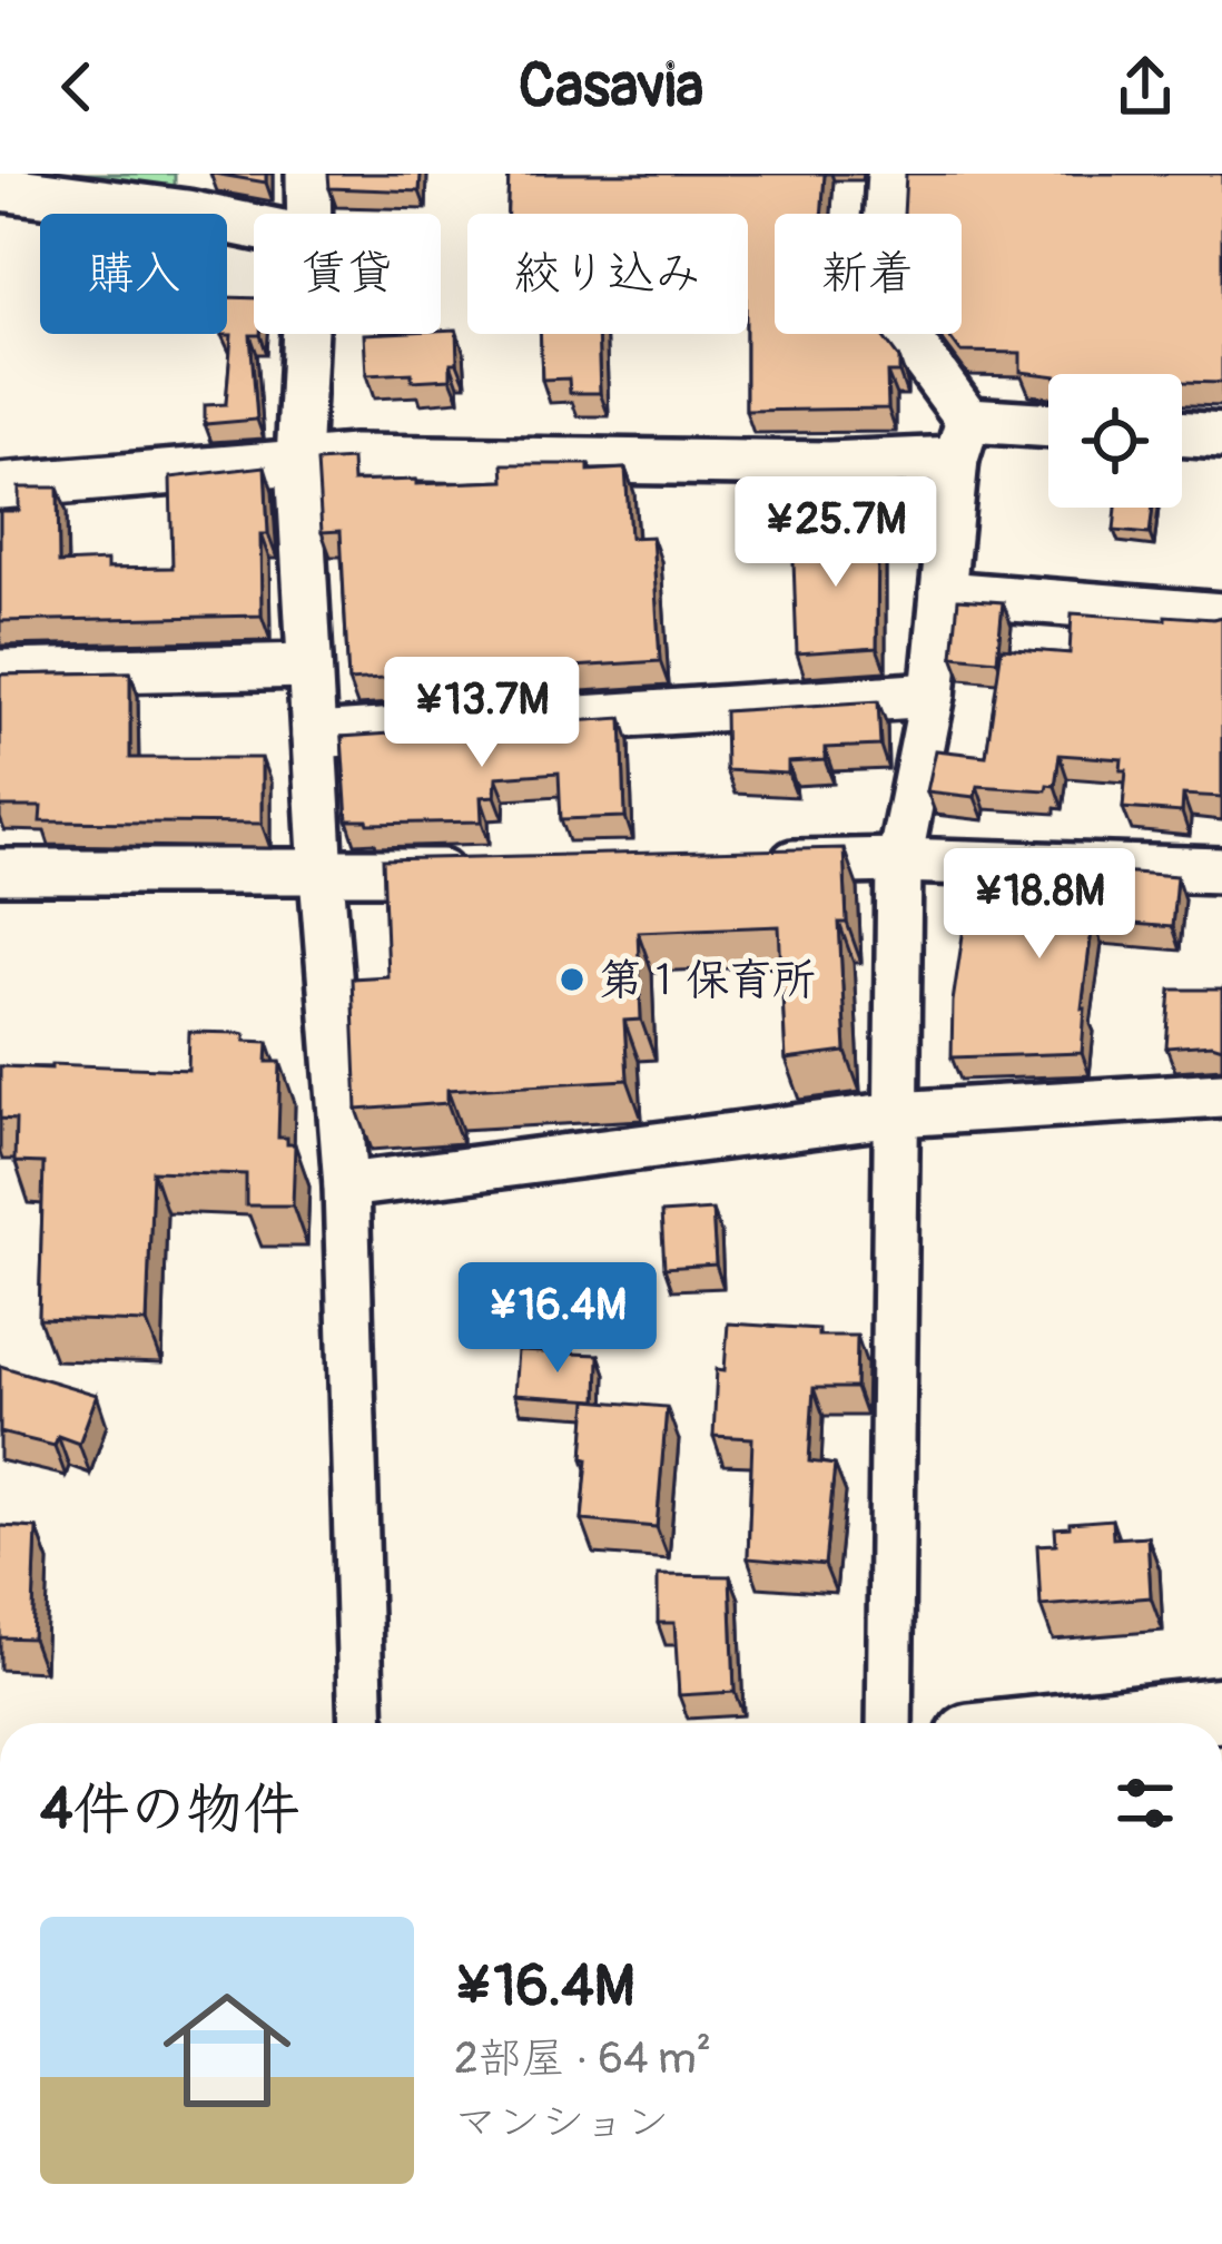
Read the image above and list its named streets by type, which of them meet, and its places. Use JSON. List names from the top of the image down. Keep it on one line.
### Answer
{"places":["第１保育所"],"page":{"header":"Casavia","chip":["購入","賃貸","絞り込み","新着"],"price":["¥25.7M","¥13.7M","¥18.8M","¥16.4M"],"heading":"4件の物件","list":[{"name":"¥16.4M","note":"2部屋 · 64 m² · マンション"}]}}
